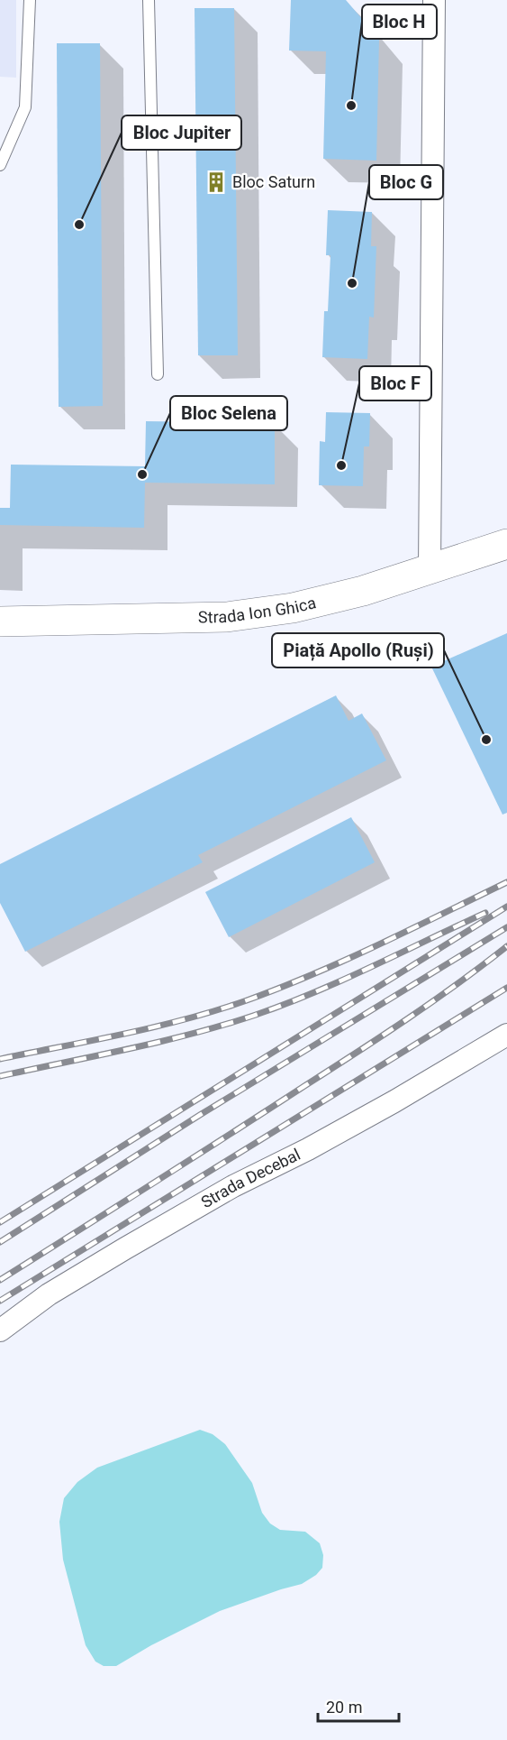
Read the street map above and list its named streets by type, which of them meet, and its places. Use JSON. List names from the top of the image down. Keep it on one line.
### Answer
{"streets":{"street":["Strada Ion Ghica","Strada Decebal"]},"places":{"other":["Bloc H","Bloc Jupiter","Bloc G","Bloc F","Bloc Selena","Piață Apollo (Ruși)"],"building":["Bloc Saturn"]},"scale_bar":"20 m"}
